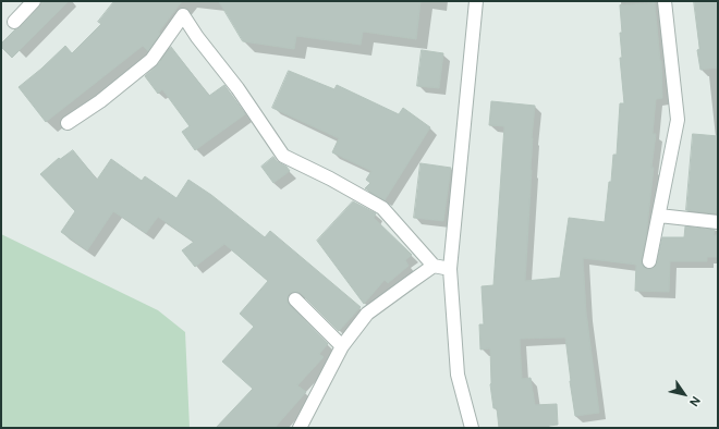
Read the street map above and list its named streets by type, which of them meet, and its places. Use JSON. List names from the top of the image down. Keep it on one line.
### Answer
{"north":"bottom right"}
